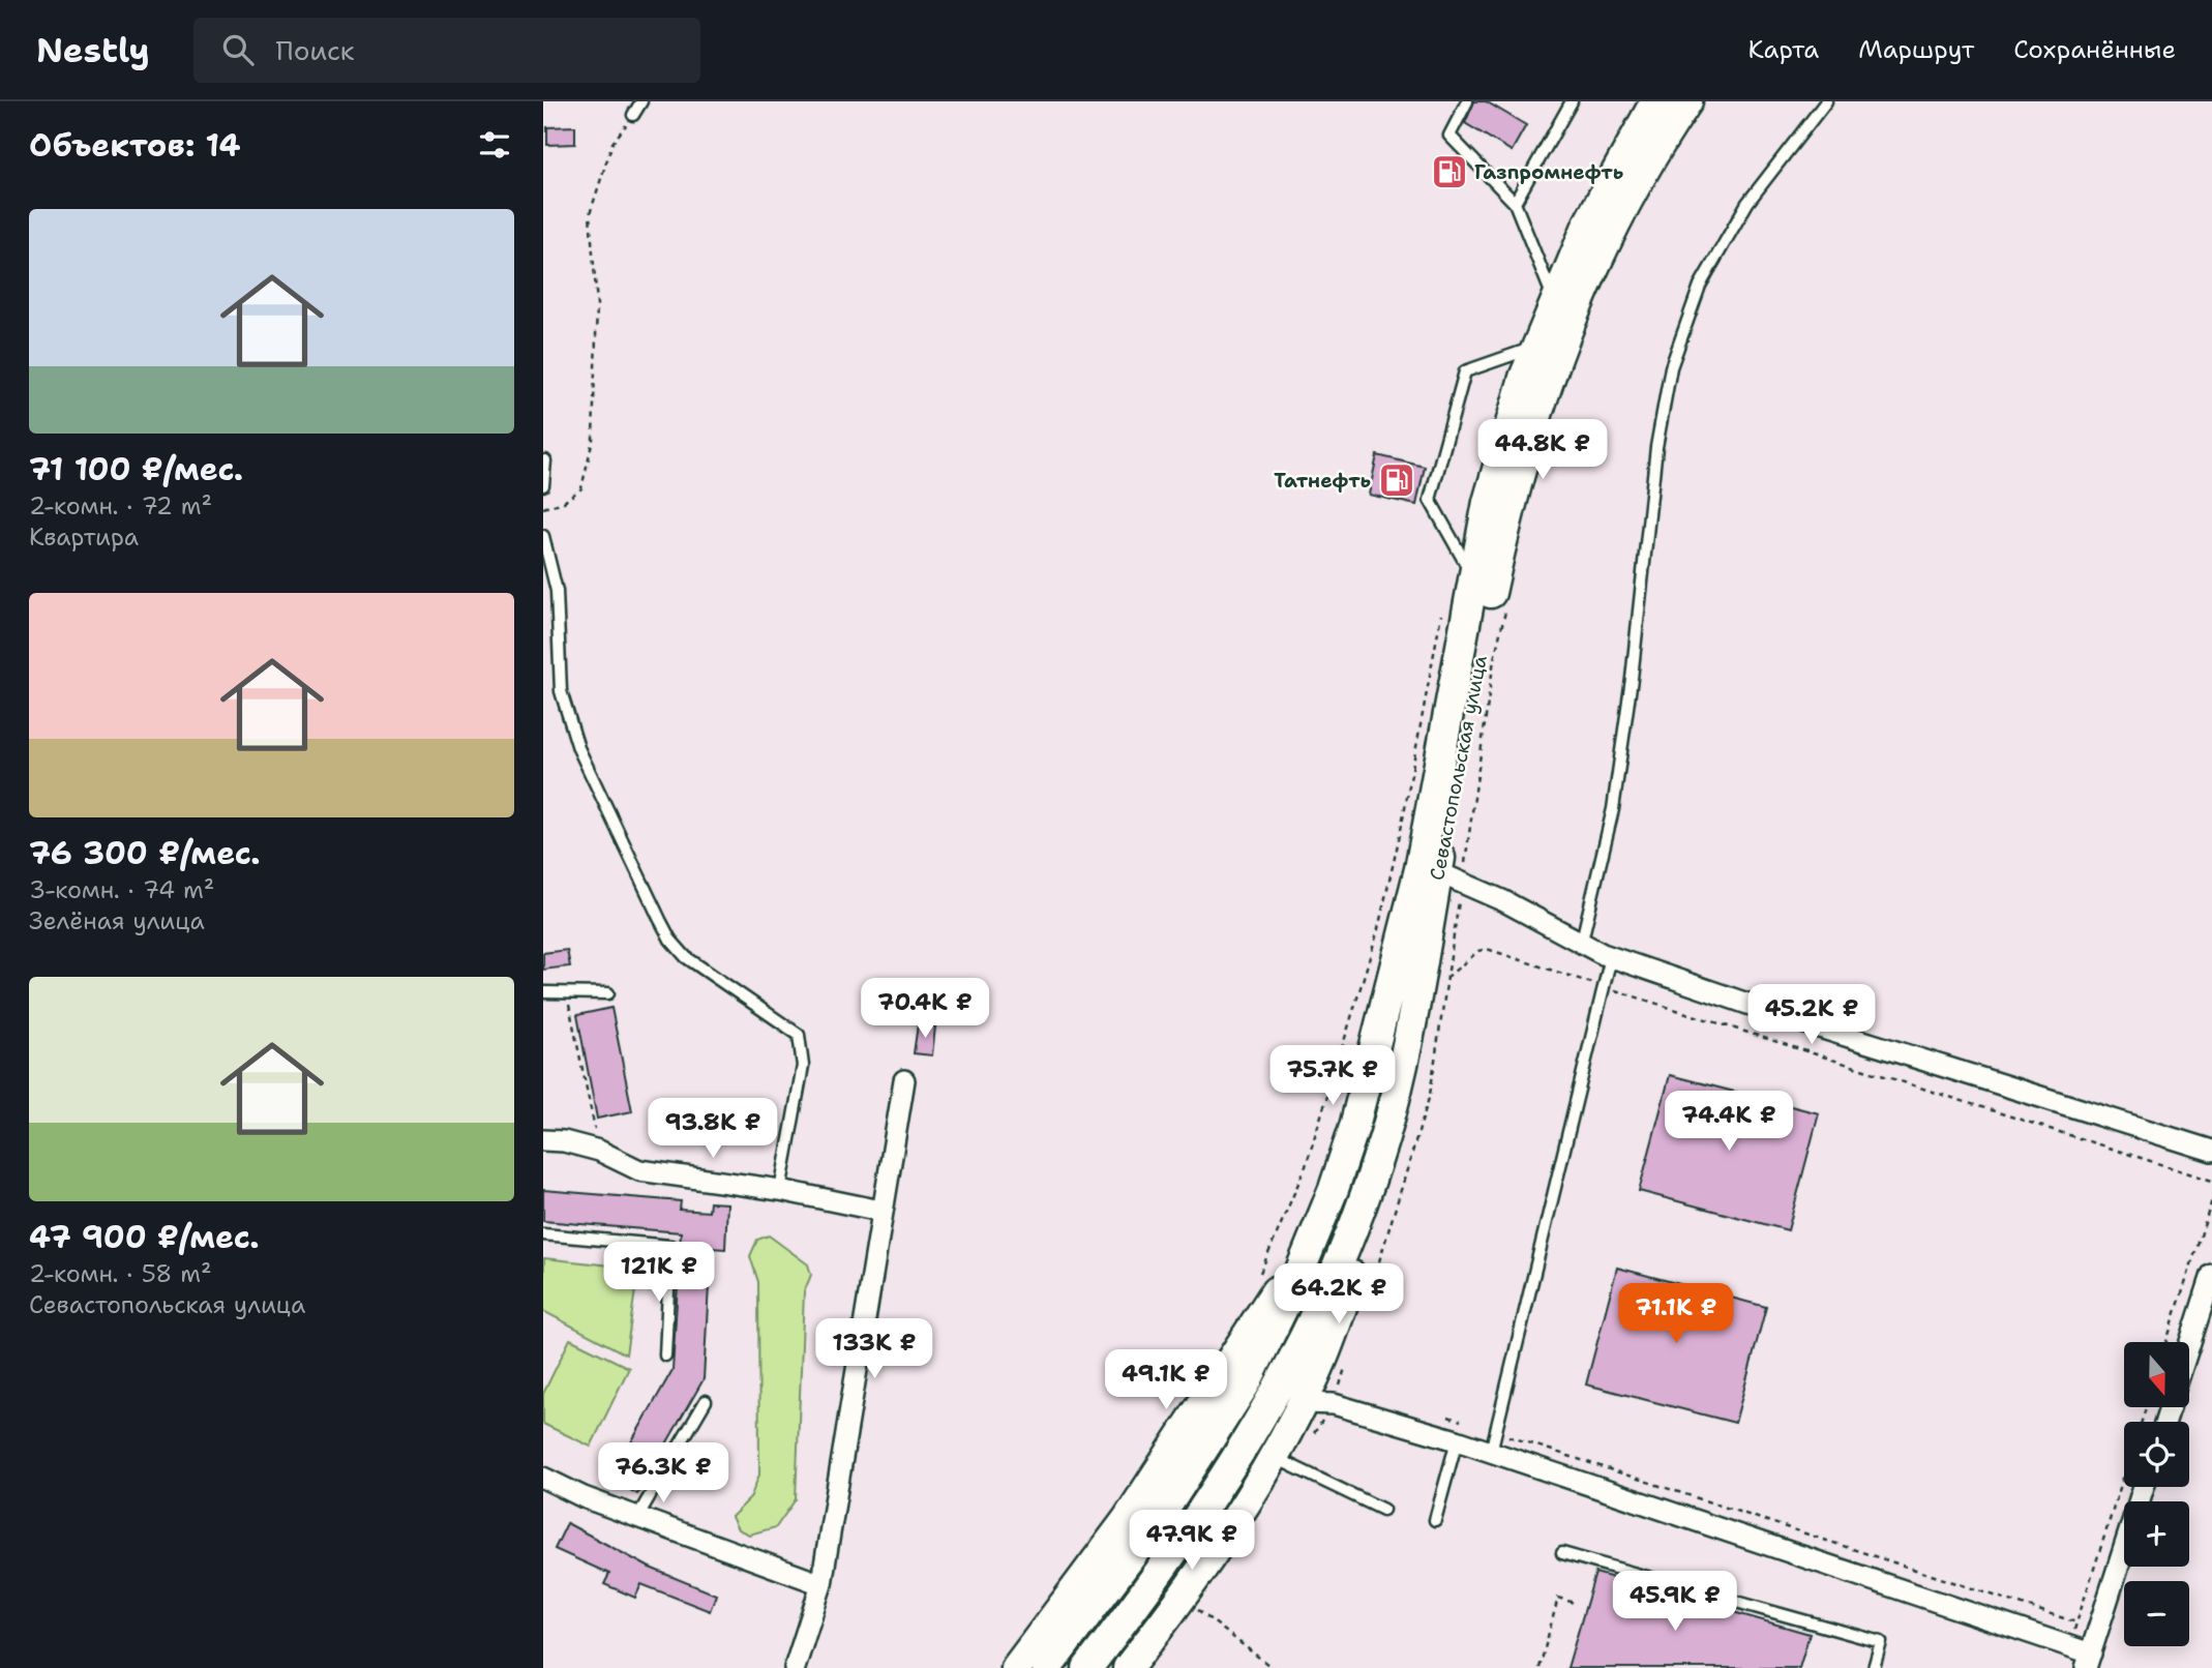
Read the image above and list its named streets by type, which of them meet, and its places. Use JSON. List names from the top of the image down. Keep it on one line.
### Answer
{"streets":{"main road":["Севастопольская улица"]},"places":{"fuel station":["Газпромнефть","Татнефть"]},"north":"bottom","page":{"header":"Nestly","search":"Поиск","nav":["Карта","Маршрут","Сохранённые"],"heading":"Объектов: 14","list":[{"name":"71 100 ₽/мес.","note":"2-комн. · 72 m² · Квартира"},{"name":"76 300 ₽/мес.","note":"3-комн. · 74 m² · Зелёная улица"},{"name":"47 900 ₽/мес.","note":"2-комн. · 58 m² · Севастопольская улица"}],"price":["44.8K ₽","70.4K ₽","45.2K ₽","75.7K ₽","74.4K ₽","93.8K ₽","121K ₽","64.2K ₽","71.1K ₽","133K ₽","49.1K ₽","76.3K ₽","47.9K ₽","45.9K ₽"],"map_buttons":["+","−"]}}
